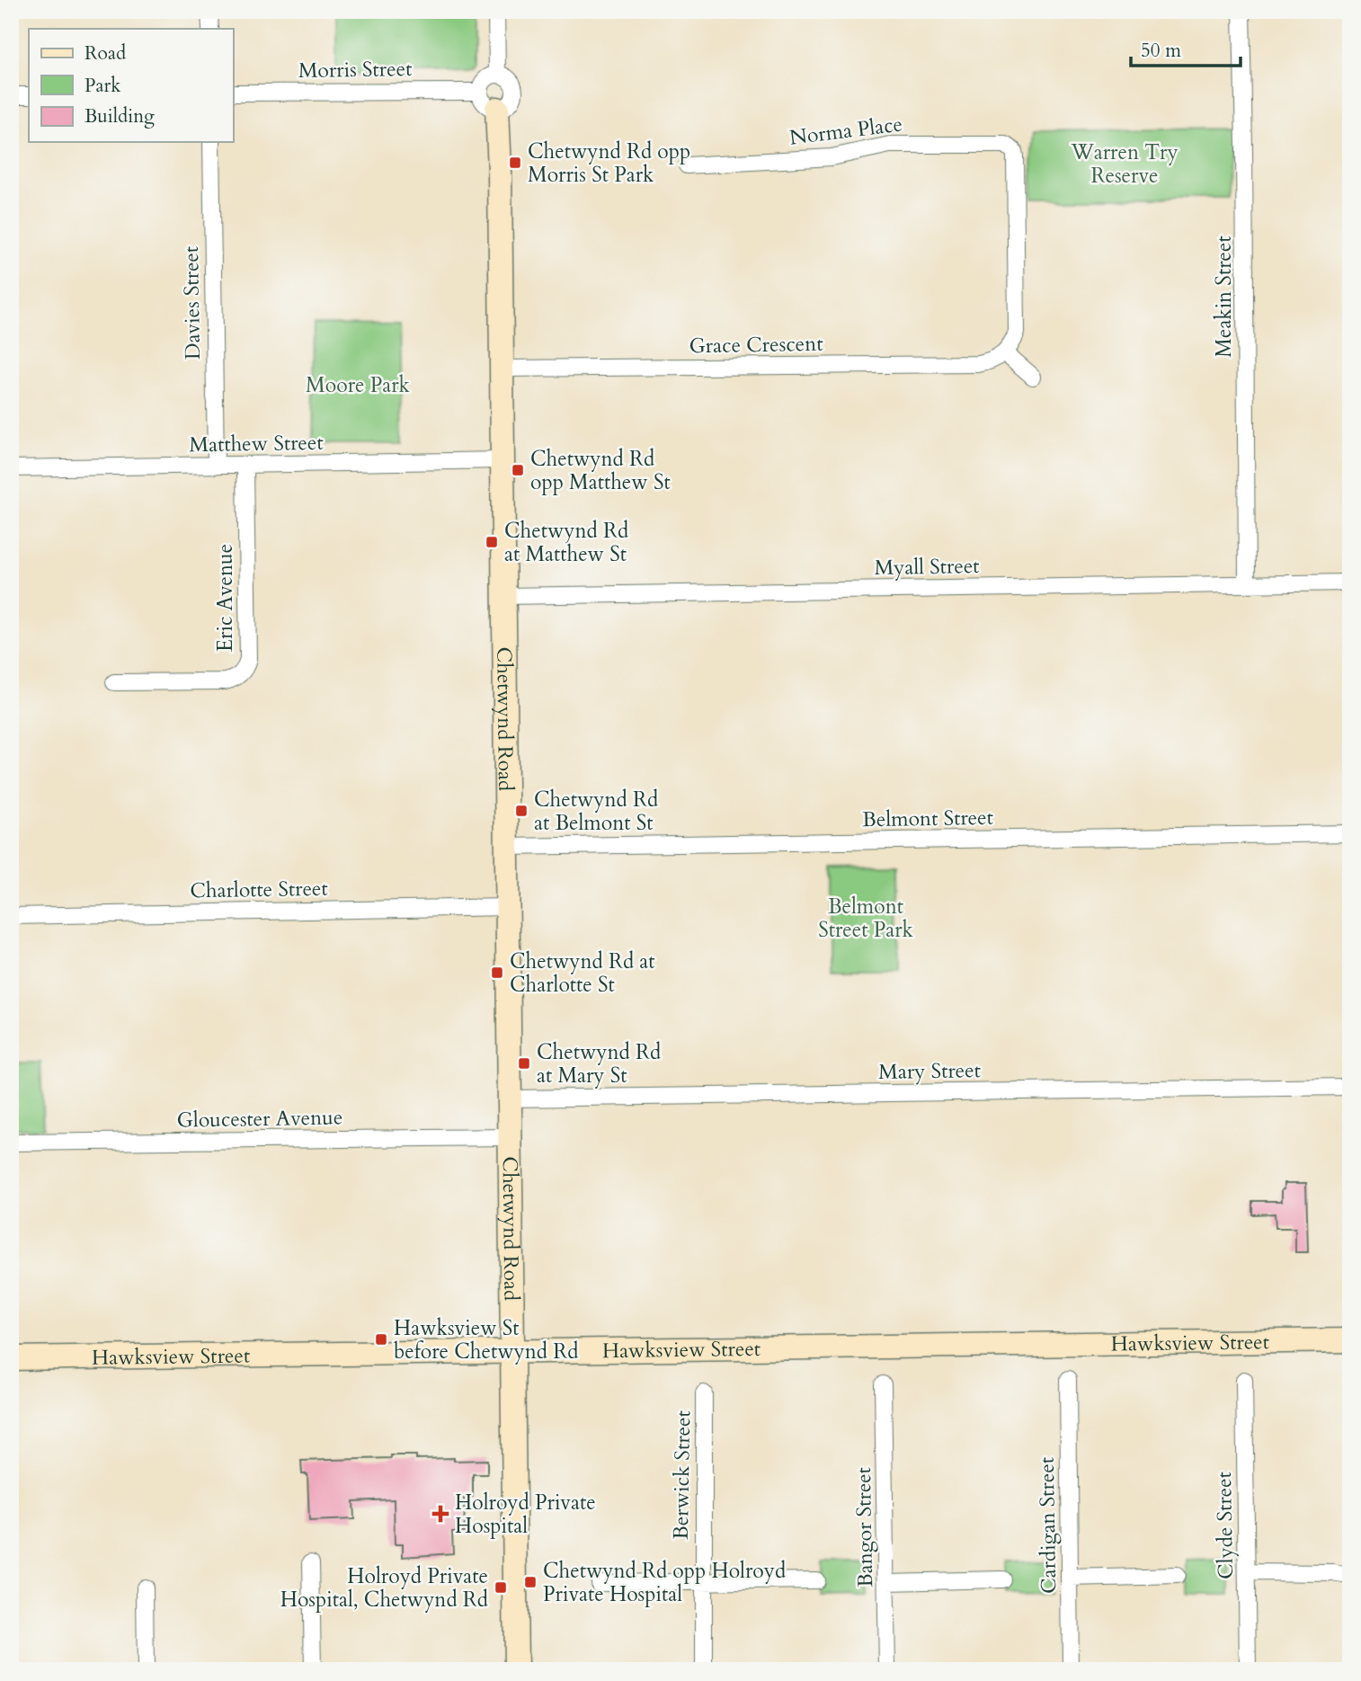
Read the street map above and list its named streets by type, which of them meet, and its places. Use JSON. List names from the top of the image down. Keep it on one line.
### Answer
{"streets":{"street":["Morris Street","Norma Place","Meakin Street","Davies Street","Grace Crescent","Matthew Street","Myall Street","Eric Avenue","Chetwynd Road","Belmont Street","Charlotte Street","Mary Street","Gloucester Avenue","Hawksview Street","Berwick Street","Cardigan Street","Clyde Street","Bangor Street"]},"crossings":[["Morris Street","Chetwynd Road"],["Norma Place","Grace Crescent"],["Meakin Street","Myall Street"],["Davies Street","Matthew Street"],["Grace Crescent","Chetwynd Road"],["Matthew Street","Eric Avenue"],["Matthew Street","Chetwynd Road"],["Myall Street","Chetwynd Road"],["Chetwynd Road","Belmont Street"],["Chetwynd Road","Charlotte Street"],["Chetwynd Road","Mary Street"],["Chetwynd Road","Gloucester Avenue"],["Chetwynd Road","Hawksview Street"]],"parks":["Warren Try Reserve","Moore Park","Belmont Street Park"],"places":{"transit":["Chetwynd Rd opp Morris St Park","Chetwynd Rd opp Matthew St","Chetwynd Rd at Matthew St","Chetwynd Rd at Belmont St","Chetwynd Rd at Charlotte St","Chetwynd Rd at Mary St","Hawksview St before Chetwynd Rd","Chetwynd Rd opp Holroyd Private Hospital","Holroyd Private Hospital, Chetwynd Rd"],"health":["Holroyd Private Hospital"]},"legend":["Road","Park","Building"],"scale_bar":"50 m"}
